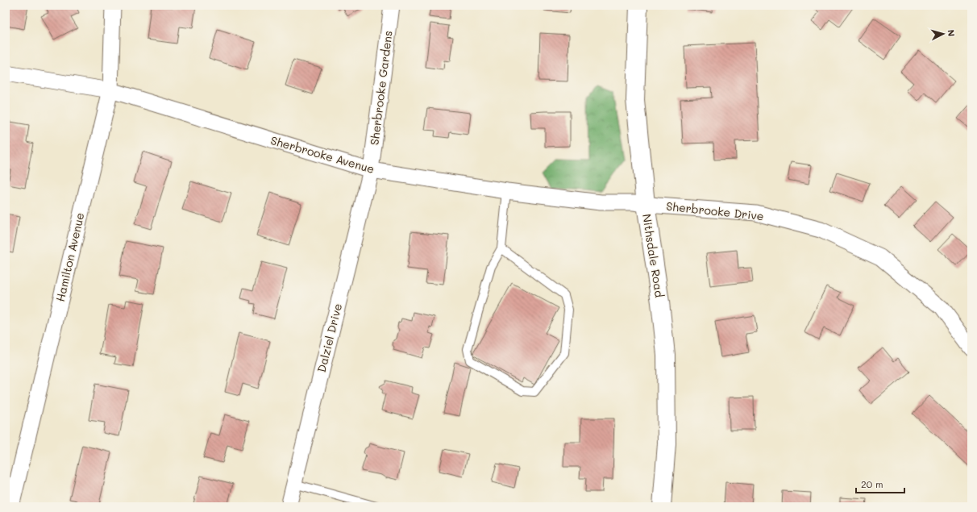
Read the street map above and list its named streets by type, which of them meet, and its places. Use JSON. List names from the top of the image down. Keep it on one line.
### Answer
{"streets":{"street":["Sherbrooke Gardens","Sherbrooke Avenue","Sherbrooke Drive","Nithsdale Road","Hamilton Avenue","Dalziel Drive"]},"crossings":[["Sherbrooke Gardens","Sherbrooke Avenue"],["Sherbrooke Gardens","Dalziel Drive"],["Sherbrooke Avenue","Sherbrooke Drive"],["Sherbrooke Avenue","Nithsdale Road"],["Sherbrooke Avenue","Hamilton Avenue"],["Sherbrooke Avenue","Dalziel Drive"],["Sherbrooke Drive","Nithsdale Road"]],"scale_bar":"20 m","north":"right"}
